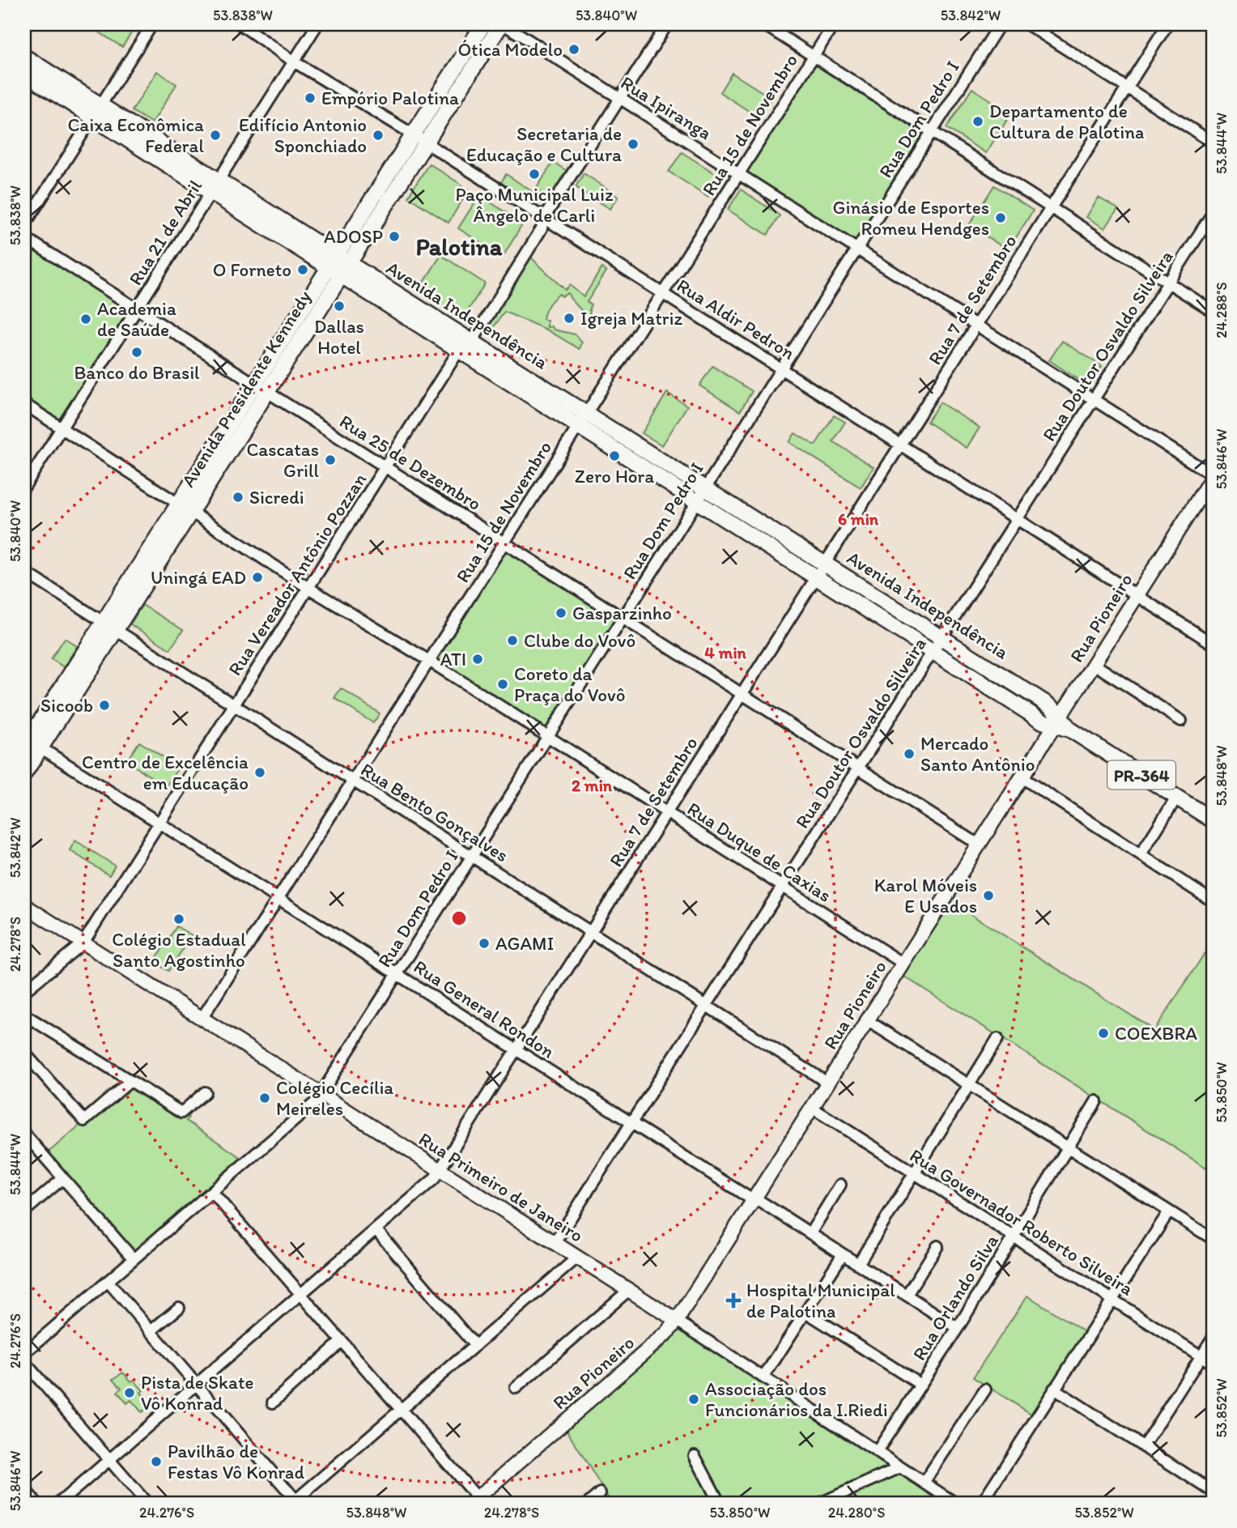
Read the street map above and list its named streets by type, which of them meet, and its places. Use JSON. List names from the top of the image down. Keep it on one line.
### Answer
{"streets":{"main road":["Avenida Independência","Avenida Presidente Kennedy","PR-364"],"street":["Rua Ipiranga","Rua Dom Pedro I","Rua 15 de Novembro","Rua 21 de Abril","Rua 7 de Setembro","Rua Aldir Pedron","Rua Doutor Osvaldo Silveira","Rua 25 de Dezembro","Rua Vereador Antônio Pozzan","Rua Pioneiro","Rua Bento Gonçalves","Rua Duque de Caxias","Rua General Rondon","Rua Primeiro de Janeiro","Rua Governador Roberto Silveira","Rua Orlando Silva"]},"crossings":[["Rua Ipiranga","Rua Dom Pedro I"],["Rua Ipiranga","Rua 15 de Novembro"],["Rua Ipiranga","Rua 7 de Setembro"],["Rua Ipiranga","Rua Doutor Osvaldo Silveira"],["Rua Ipiranga","Avenida Presidente Kennedy"],["Rua Ipiranga","Rua Vereador Antônio Pozzan"],["Rua Ipiranga","Rua Pioneiro"],["Rua Dom Pedro I","Avenida Independência"],["Rua Dom Pedro I","Rua Aldir Pedron"],["Rua Dom Pedro I","Rua 25 de Dezembro"],["Rua Dom Pedro I","Rua Bento Gonçalves"],["Rua Dom Pedro I","Rua Duque de Caxias"],["Rua Dom Pedro I","Rua General Rondon"],["Rua Dom Pedro I","Rua Primeiro de Janeiro"],["Rua 15 de Novembro","Avenida Independência"],["Rua 15 de Novembro","Rua Aldir Pedron"],["Rua 15 de Novembro","Rua 25 de Dezembro"],["Rua 15 de Novembro","Rua Bento Gonçalves"],["Rua 15 de Novembro","Rua Duque de Caxias"],["Rua 15 de Novembro","Rua General Rondon"],["Rua 15 de Novembro","Rua Primeiro de Janeiro"],["Rua 21 de Abril","Avenida Independência"],["Rua 21 de Abril","Rua Aldir Pedron"],["Rua 21 de Abril","Rua 25 de Dezembro"],["Rua 21 de Abril","Rua Duque de Caxias"],["Rua 7 de Setembro","Avenida Independência"],["Rua 7 de Setembro","Rua Aldir Pedron"],["Rua 7 de Setembro","Rua 25 de Dezembro"],["Rua 7 de Setembro","Rua Bento Gonçalves"],["Rua 7 de Setembro","Rua Duque de Caxias"],["Rua 7 de Setembro","Rua General Rondon"],["Rua 7 de Setembro","Rua Primeiro de Janeiro"],["Avenida Independência","Rua Doutor Osvaldo Silveira"],["Avenida Independência","Avenida Presidente Kennedy"],["Avenida Independência","Rua Vereador Antônio Pozzan"],["Avenida Independência","Rua Pioneiro"],["Avenida Independência","PR-364"],["Rua Aldir Pedron","Rua Doutor Osvaldo Silveira"],["Rua Aldir Pedron","Avenida Presidente Kennedy"],["Rua Aldir Pedron","Rua Vereador Antônio Pozzan"],["Rua Aldir Pedron","Rua Pioneiro"],["Rua Doutor Osvaldo Silveira","Rua 25 de Dezembro"],["Rua Doutor Osvaldo Silveira","Rua Bento Gonçalves"],["Rua Doutor Osvaldo Silveira","Rua Duque de Caxias"],["Rua Doutor Osvaldo Silveira","Rua General Rondon"],["Rua Doutor Osvaldo Silveira","Rua Primeiro de Janeiro"],["Avenida Presidente Kennedy","Rua 25 de Dezembro"],["Avenida Presidente Kennedy","Rua Bento Gonçalves"],["Avenida Presidente Kennedy","Rua Duque de Caxias"],["Avenida Presidente Kennedy","Rua General Rondon"],["Rua 25 de Dezembro","Rua Vereador Antônio Pozzan"],["Rua 25 de Dezembro","Rua Pioneiro"],["Rua Vereador Antônio Pozzan","Rua Bento Gonçalves"],["Rua Vereador Antônio Pozzan","Rua Duque de Caxias"],["Rua Vereador Antônio Pozzan","Rua General Rondon"],["Rua Vereador Antônio Pozzan","Rua Primeiro de Janeiro"],["Rua Pioneiro","PR-364"],["Rua Pioneiro","Rua Bento Gonçalves"],["Rua Pioneiro","Rua Duque de Caxias"],["Rua Pioneiro","Rua General Rondon"],["Rua Pioneiro","Rua Primeiro de Janeiro"],["Rua Pioneiro","Rua Governador Roberto Silveira"],["Rua General Rondon","Rua Orlando Silva"],["Rua Primeiro de Janeiro","Rua Orlando Silva"],["Rua Governador Roberto Silveira","Rua Orlando Silva"]],"districts":["Palotina"],"places":{"other":["Ótica Modelo","Empório Palotina","Departamento de Cultura de Palotina","Caixa Econômica Federal","Edifício Antonio Sponchiado","Secretaria de Educação e Cultura","Paço Municipal Luiz Ângelo de Carli","Ginásio de Esportes Romeu Hendges","ADOSP","O Forneto","Dallas Hotel","Igreja Matriz","Academia de Saúde","Banco do Brasil","Zero Hora","Cascatas Grill","Sicredi","Uningá EAD","Gasparzinho","Clube do Vovô","ATI","Coreto da Praça do Vovô","Sicoob","Mercado Santo Antônio","Centro de Excelência em Educação","Karol Móveis E Usados","Colégio Estadual Santo Agostinho","AGAMI","COEXBRA","Colégio Cecília Meireles","Pista de Skate Vô Konrad","Associação dos Funcionários da I.Riedi","Pavilhão de Festas Vô Konrad"],"health":["Hospital Municipal de Palotina"]},"coordinates":["53.838°W","53.840°W","53.842°W","53.844°W","24.288°S","53.846°W","53.848°W","24.278°S","53.850°W","24.276°S","53.852°W","24.280°S"],"rings":["6 min","4 min","2 min"]}
